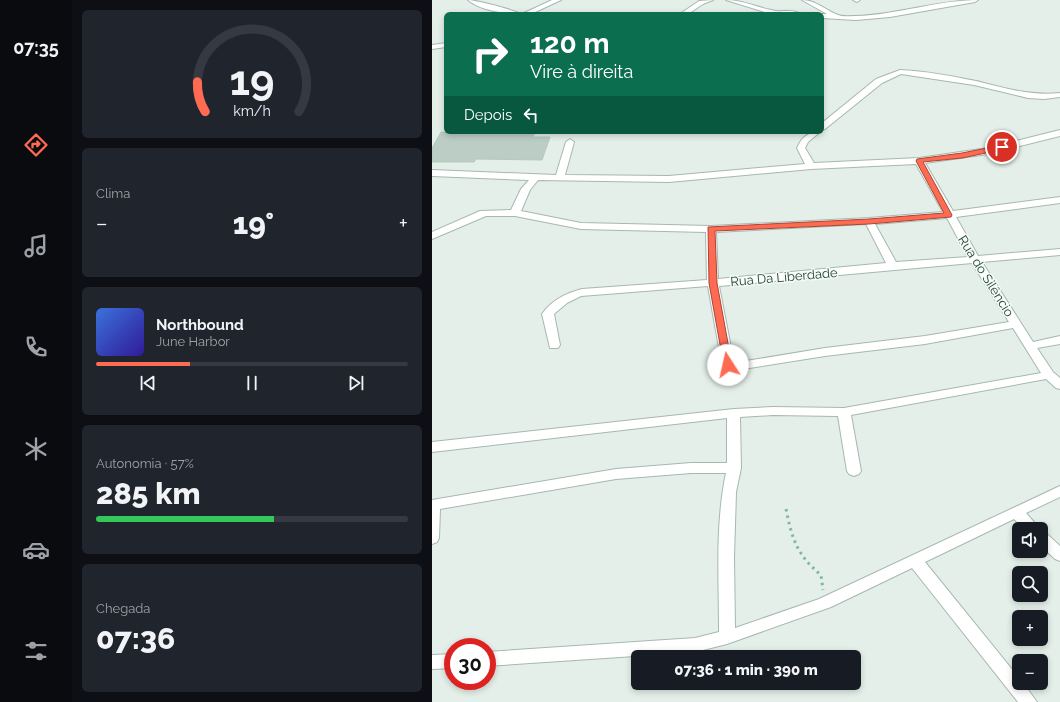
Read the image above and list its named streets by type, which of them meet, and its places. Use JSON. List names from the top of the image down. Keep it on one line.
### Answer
{"streets":{"street":["Rua do Silêncio","Rua Da Liberdade"]},"crossings":[["Rua do Silêncio","Rua Da Liberdade"]],"page":{"tabs":"07:35","turn":["120 m","Vire à direita"],"then":"Depois","tile":["Clima",["Autonomia · 57%","285 km"],["Chegada","07:36"]],"heat":["−","19°","+"],"song":["Northbound","June Harbor"],"map_buttons":["+","−"],"limit":"30","trip":"07:36 · 1 min · 390 m","gauge":["19","km/h"]}}
